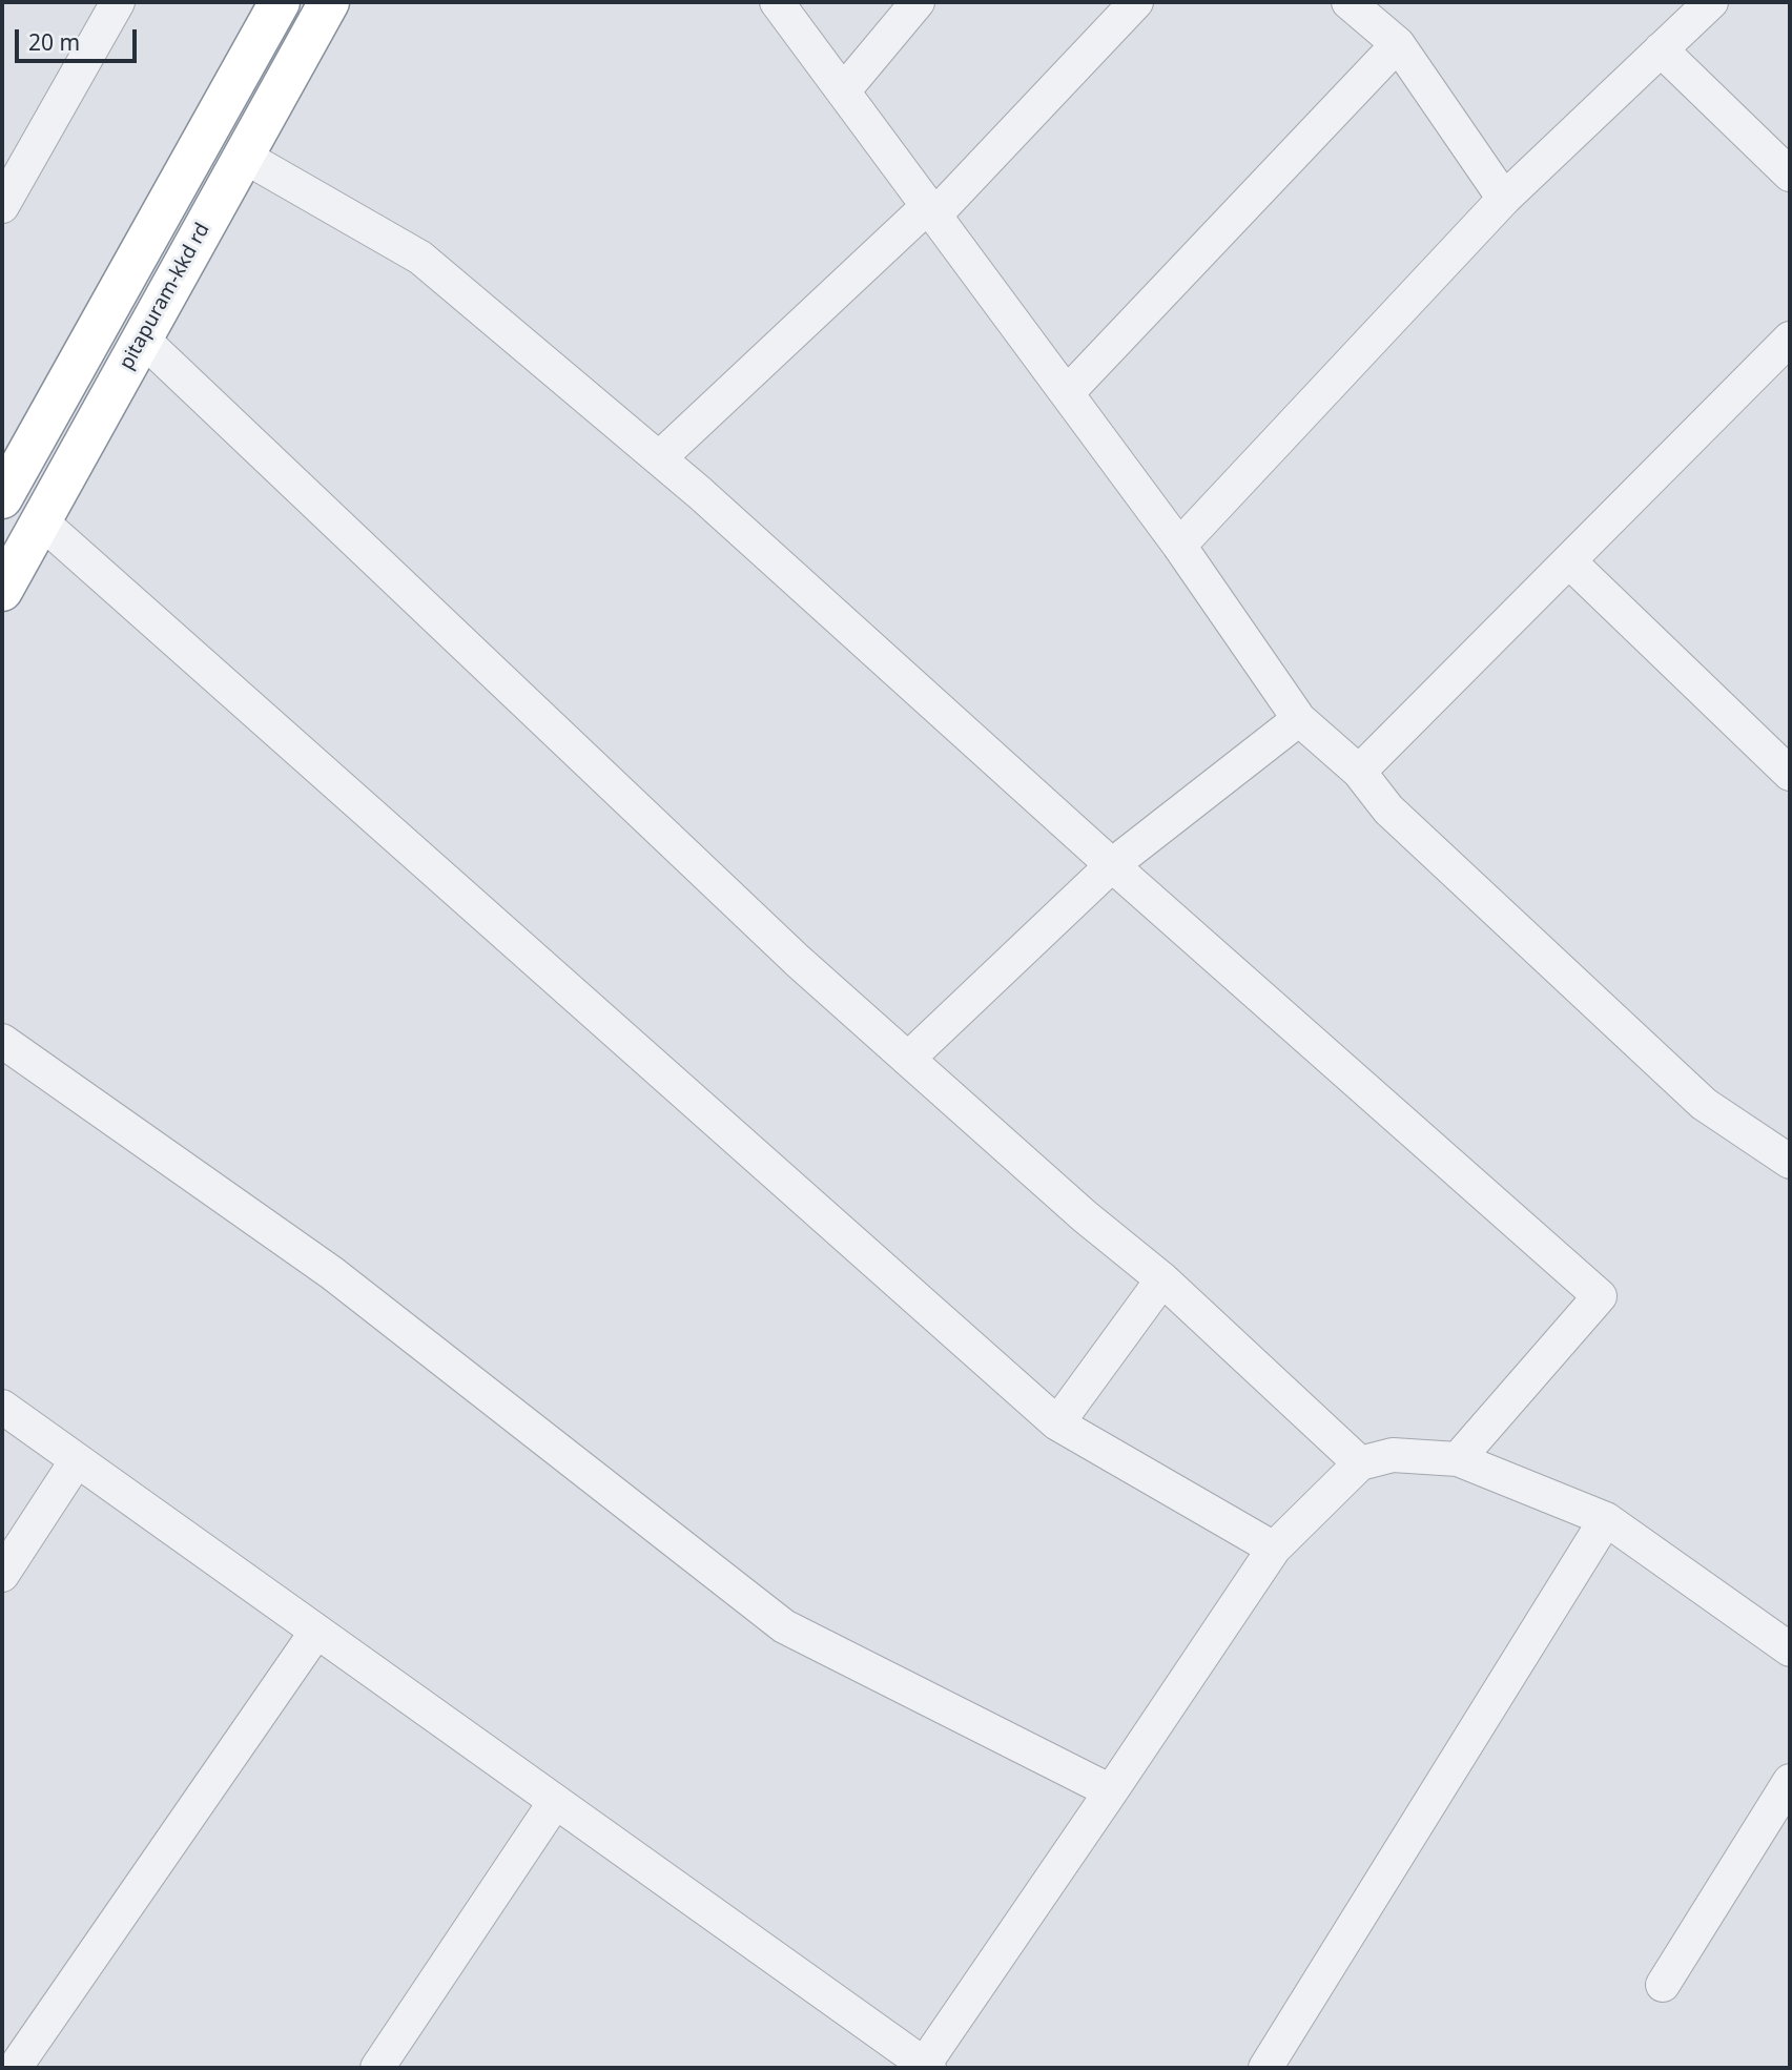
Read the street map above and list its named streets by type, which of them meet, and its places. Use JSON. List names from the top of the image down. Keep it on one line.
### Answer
{"streets":{"highway":["pitapuram-kkd rd"]},"scale_bar":"20 m"}
